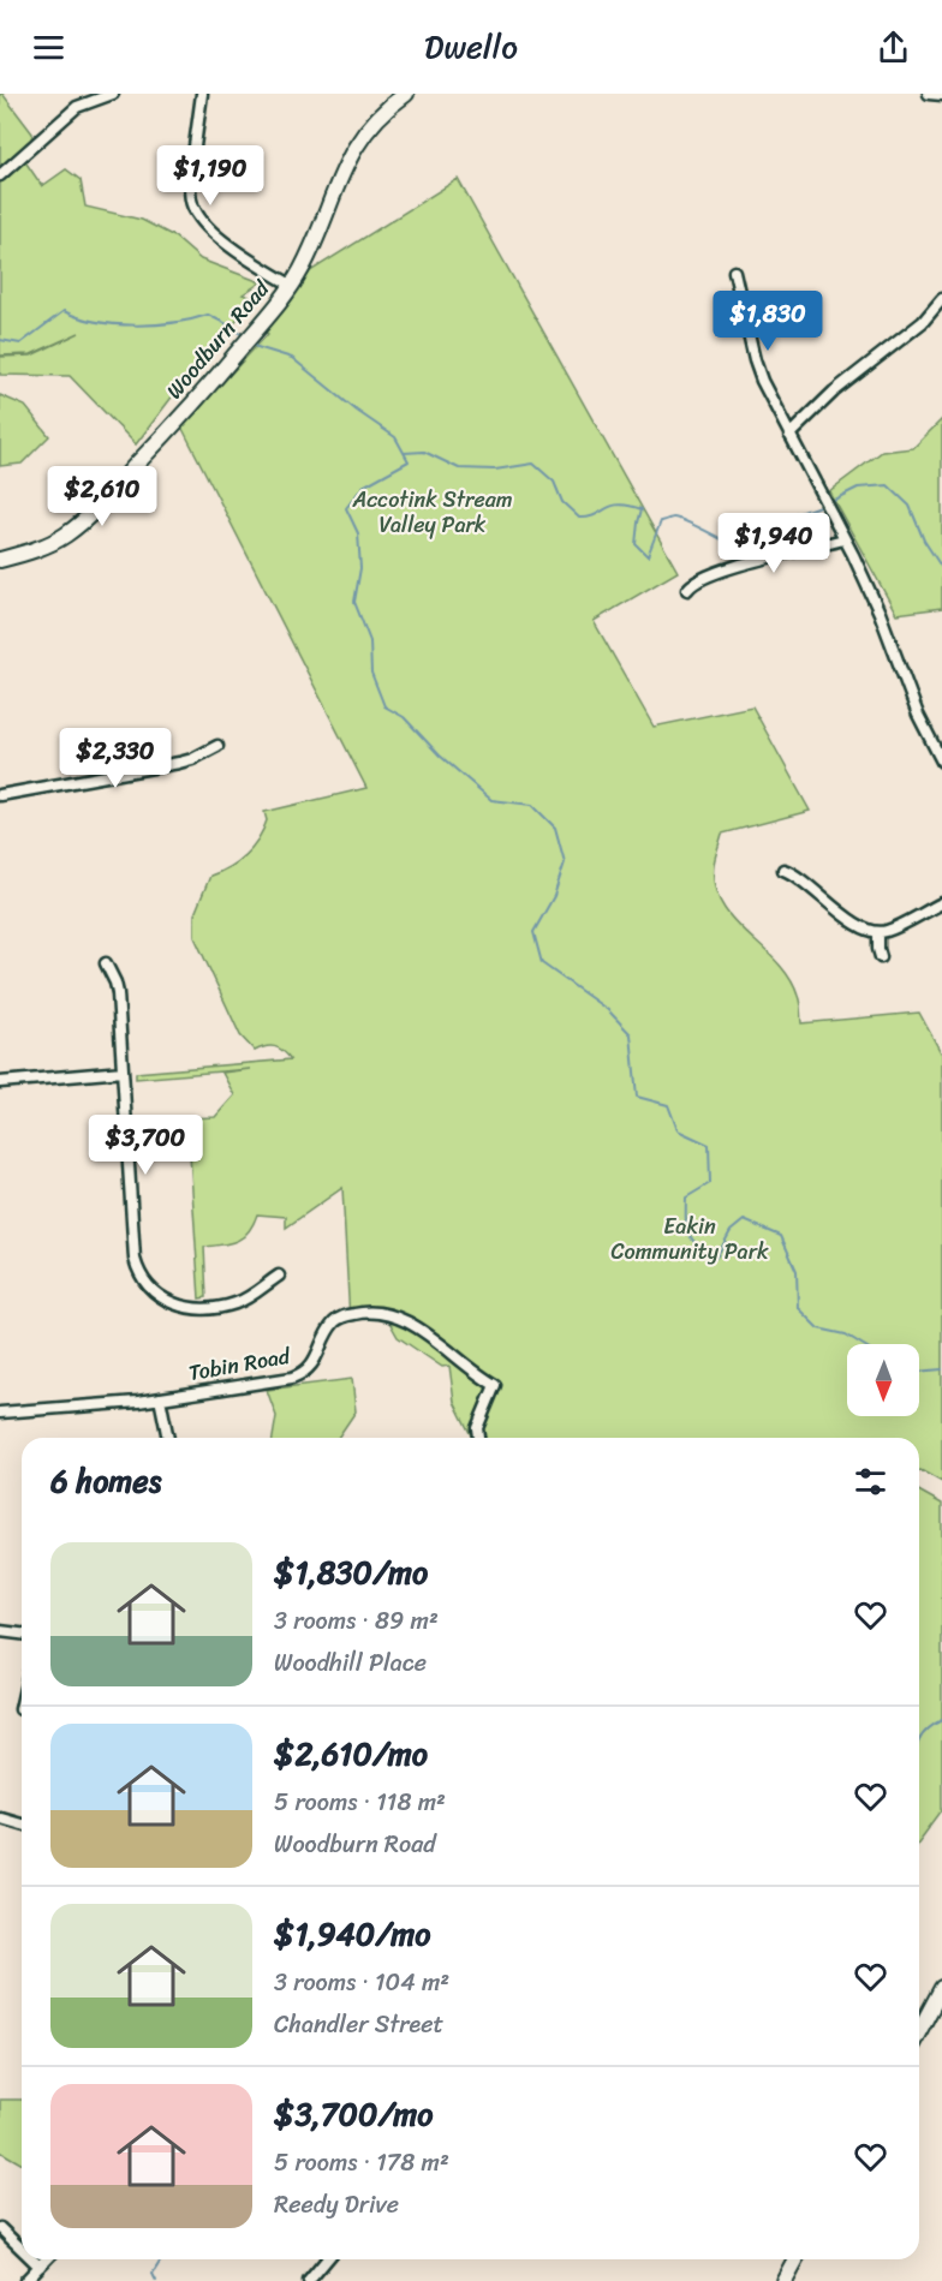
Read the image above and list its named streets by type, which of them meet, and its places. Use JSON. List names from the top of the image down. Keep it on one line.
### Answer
{"streets":{"street":["Woodburn Road","Tobin Road"]},"parks":["Accotink Stream Valley Park","Eakin Community Park"],"north":"bottom","page":{"header":"Dwello","price":["$1,190","$1,830","$2,610","$1,940","$2,330","$3,700"],"heading":"6 homes","list":[{"name":"$1,830/mo","note":"3 rooms · 89 m² · Woodhill Place"},{"name":"$2,610/mo","note":"5 rooms · 118 m² · Woodburn Road"},{"name":"$1,940/mo","note":"3 rooms · 104 m² · Chandler Street"},{"name":"$3,700/mo","note":"5 rooms · 178 m² · Reedy Drive"}]}}
